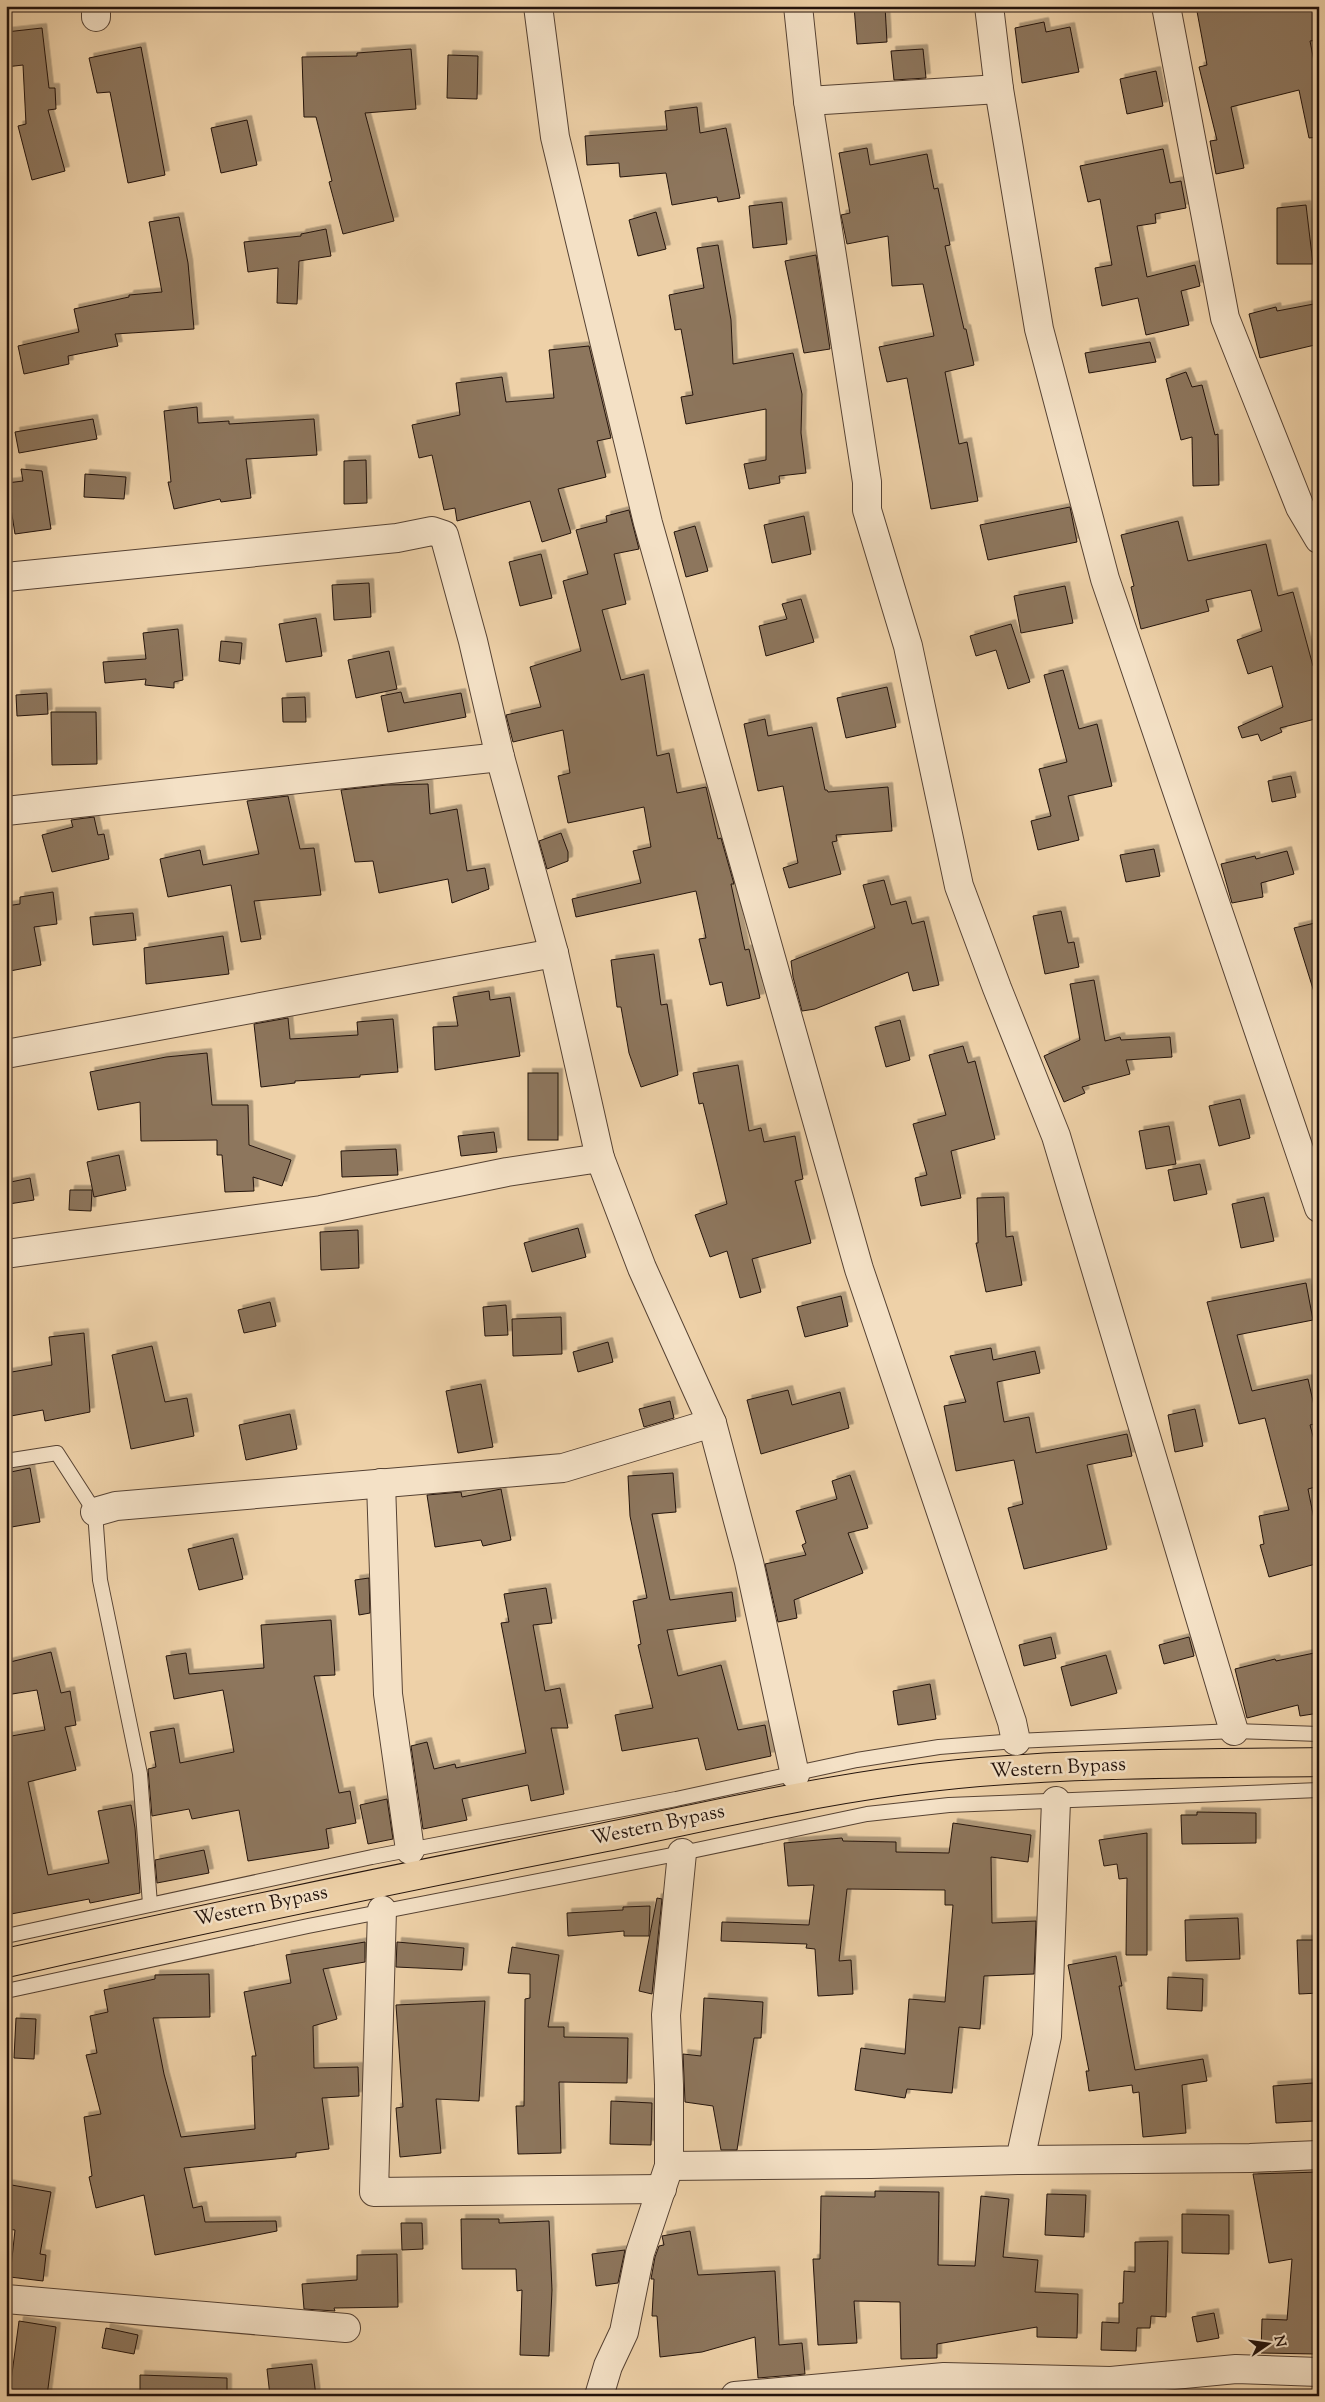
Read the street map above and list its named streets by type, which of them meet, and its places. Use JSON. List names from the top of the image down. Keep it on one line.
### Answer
{"streets":{"main road":["Western Bypass"]},"north":"right"}
